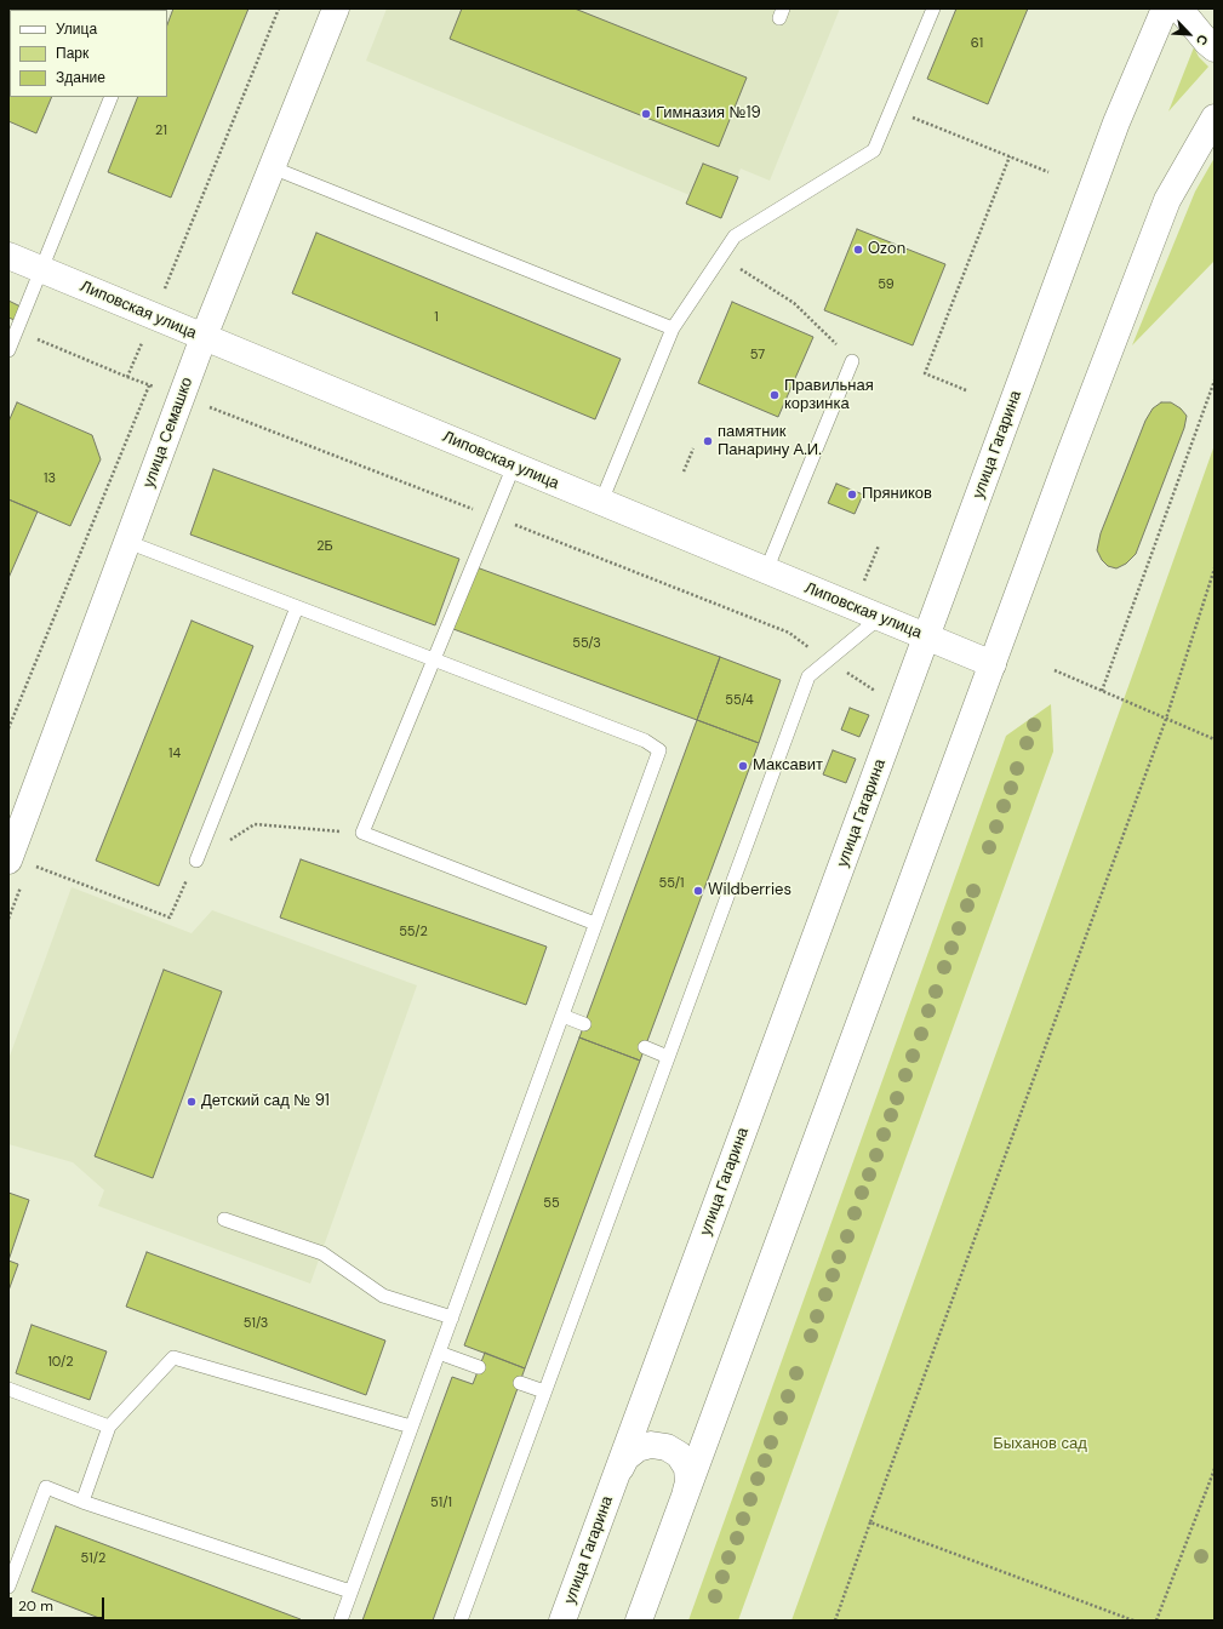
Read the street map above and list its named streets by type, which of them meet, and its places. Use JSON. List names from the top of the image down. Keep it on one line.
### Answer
{"streets":{"main road":["Липовская улица","улица Семашко","улица Гагарина"]},"crossings":[["Липовская улица","улица Семашко"],["Липовская улица","улица Гагарина"]],"parks":["Быханов сад"],"places":["Гимназия №19","Ozon","Правильная корзинка","памятник Панарину А.И.","Пряников","Максавит","Wildberries","Детский сад № 91"],"house_numbers":["61","21","59","1","57","13","2Б","55/3","55/4","14","55/1","55/2","55","51/3","10/2","51/1","51/2"],"legend":["Улица","Парк","Здание"],"scale_bar":"20 m","north":"bottom right"}
